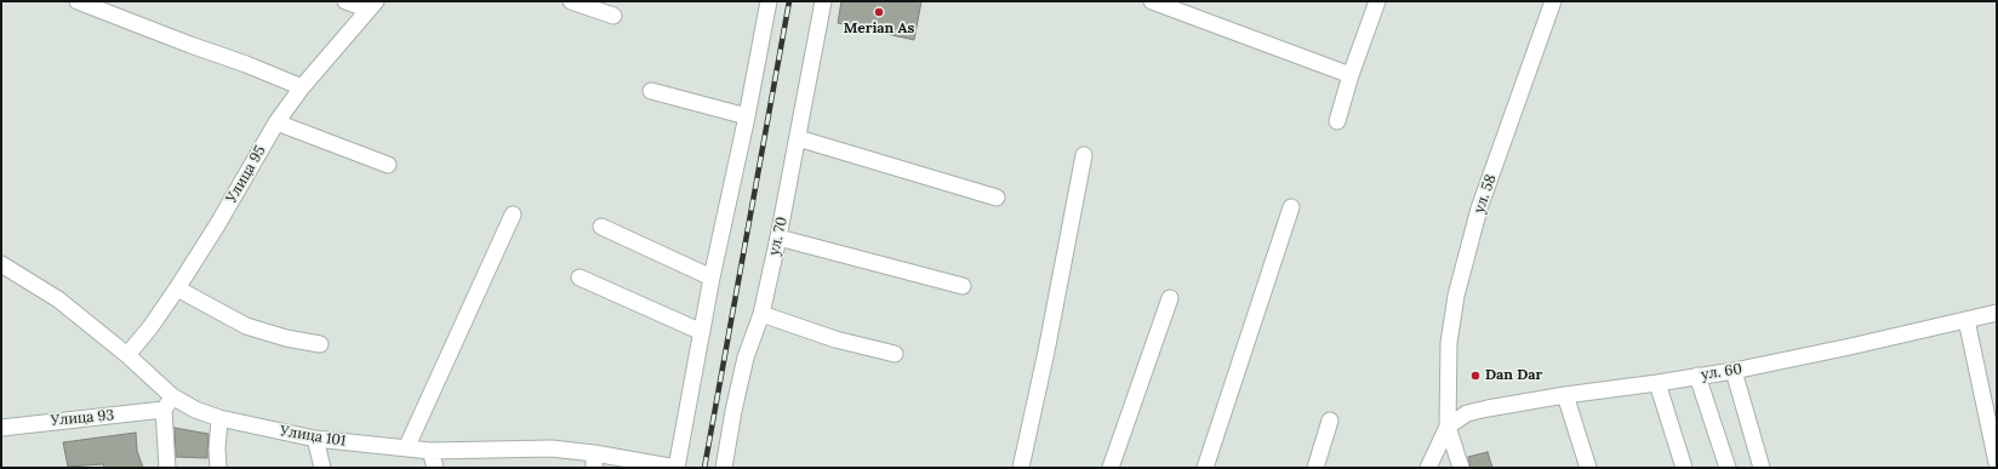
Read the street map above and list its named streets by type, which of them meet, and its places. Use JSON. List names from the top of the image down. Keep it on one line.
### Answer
{"streets":{"street":["Улица 95","ул. 58","ул. 70","ул. 60","Улица 93","Улица 101"]},"crossings":[["Улица 95","Улица 101"],["ул. 58","ул. 60"],["Улица 93","Улица 101"]],"places":["Merian As","Dan Dar"]}
